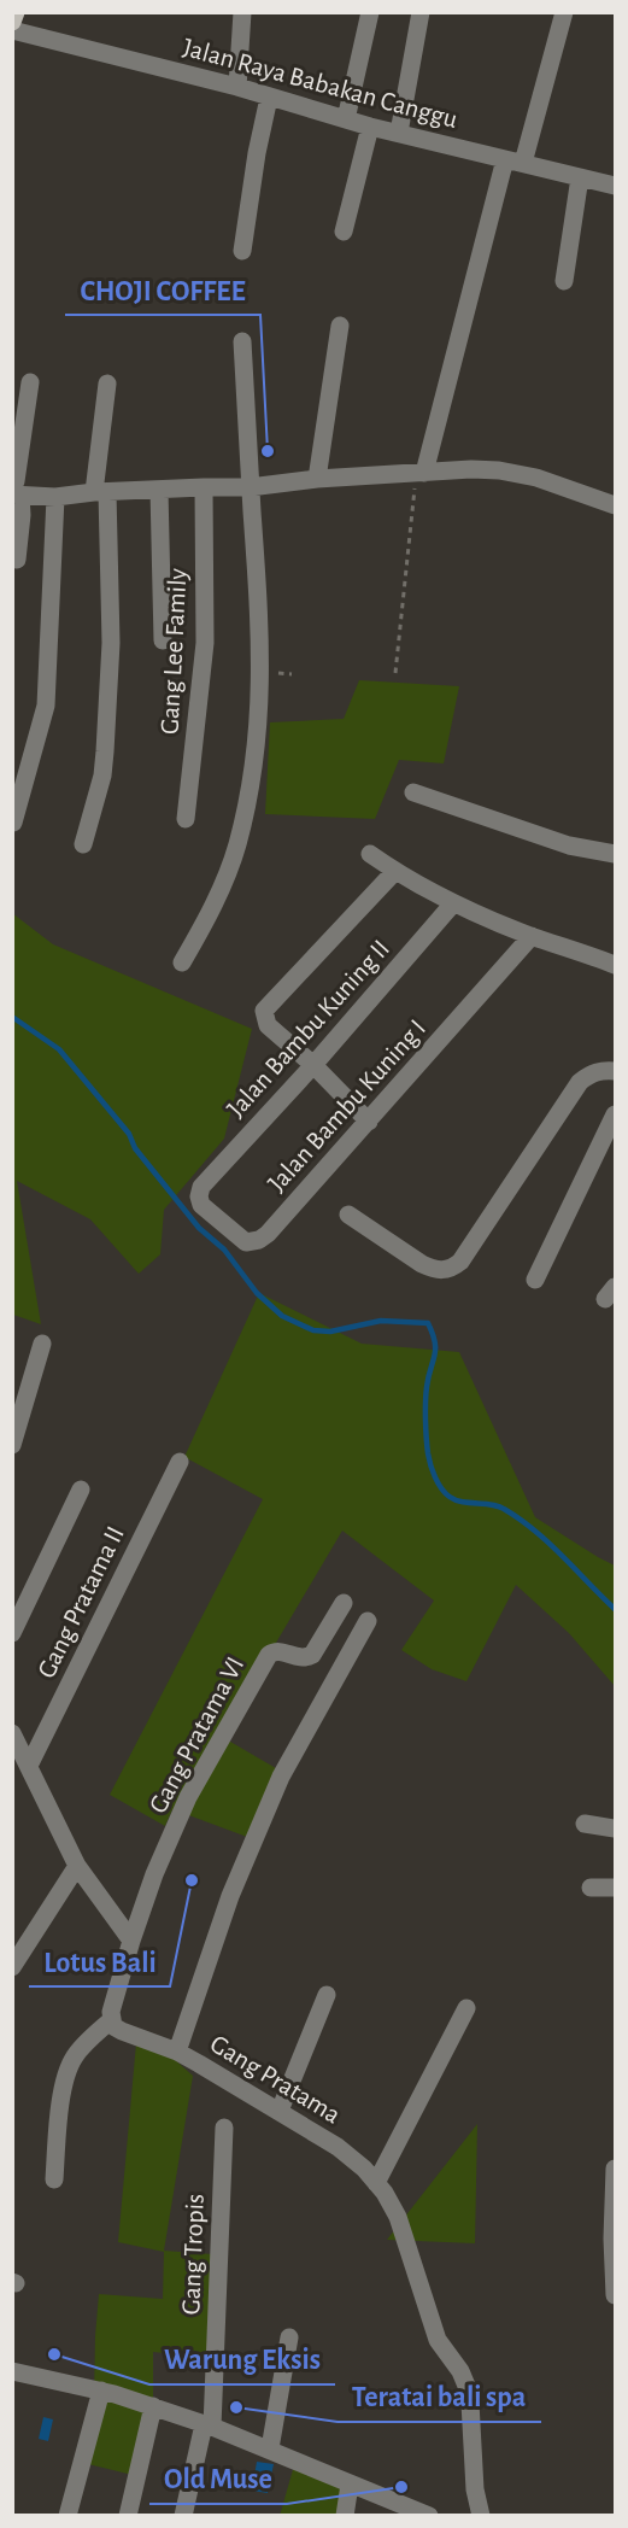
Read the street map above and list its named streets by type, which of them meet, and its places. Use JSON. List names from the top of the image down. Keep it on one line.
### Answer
{"streets":{"street":["Jalan Raya Babakan Canggu","Gang Lee Family","Jalan Bambu Kuning II","Jalan Bambu Kuning I","Gang Pratama II","Gang Pratama VI","Gang Pratama","Gang Tropis"]},"crossings":[["Jalan Bambu Kuning II","Jalan Bambu Kuning I"]],"places":["CHOJI COFFEE","Lotus Bali","Warung Eksis","Teratai bali spa","Old Muse"]}
